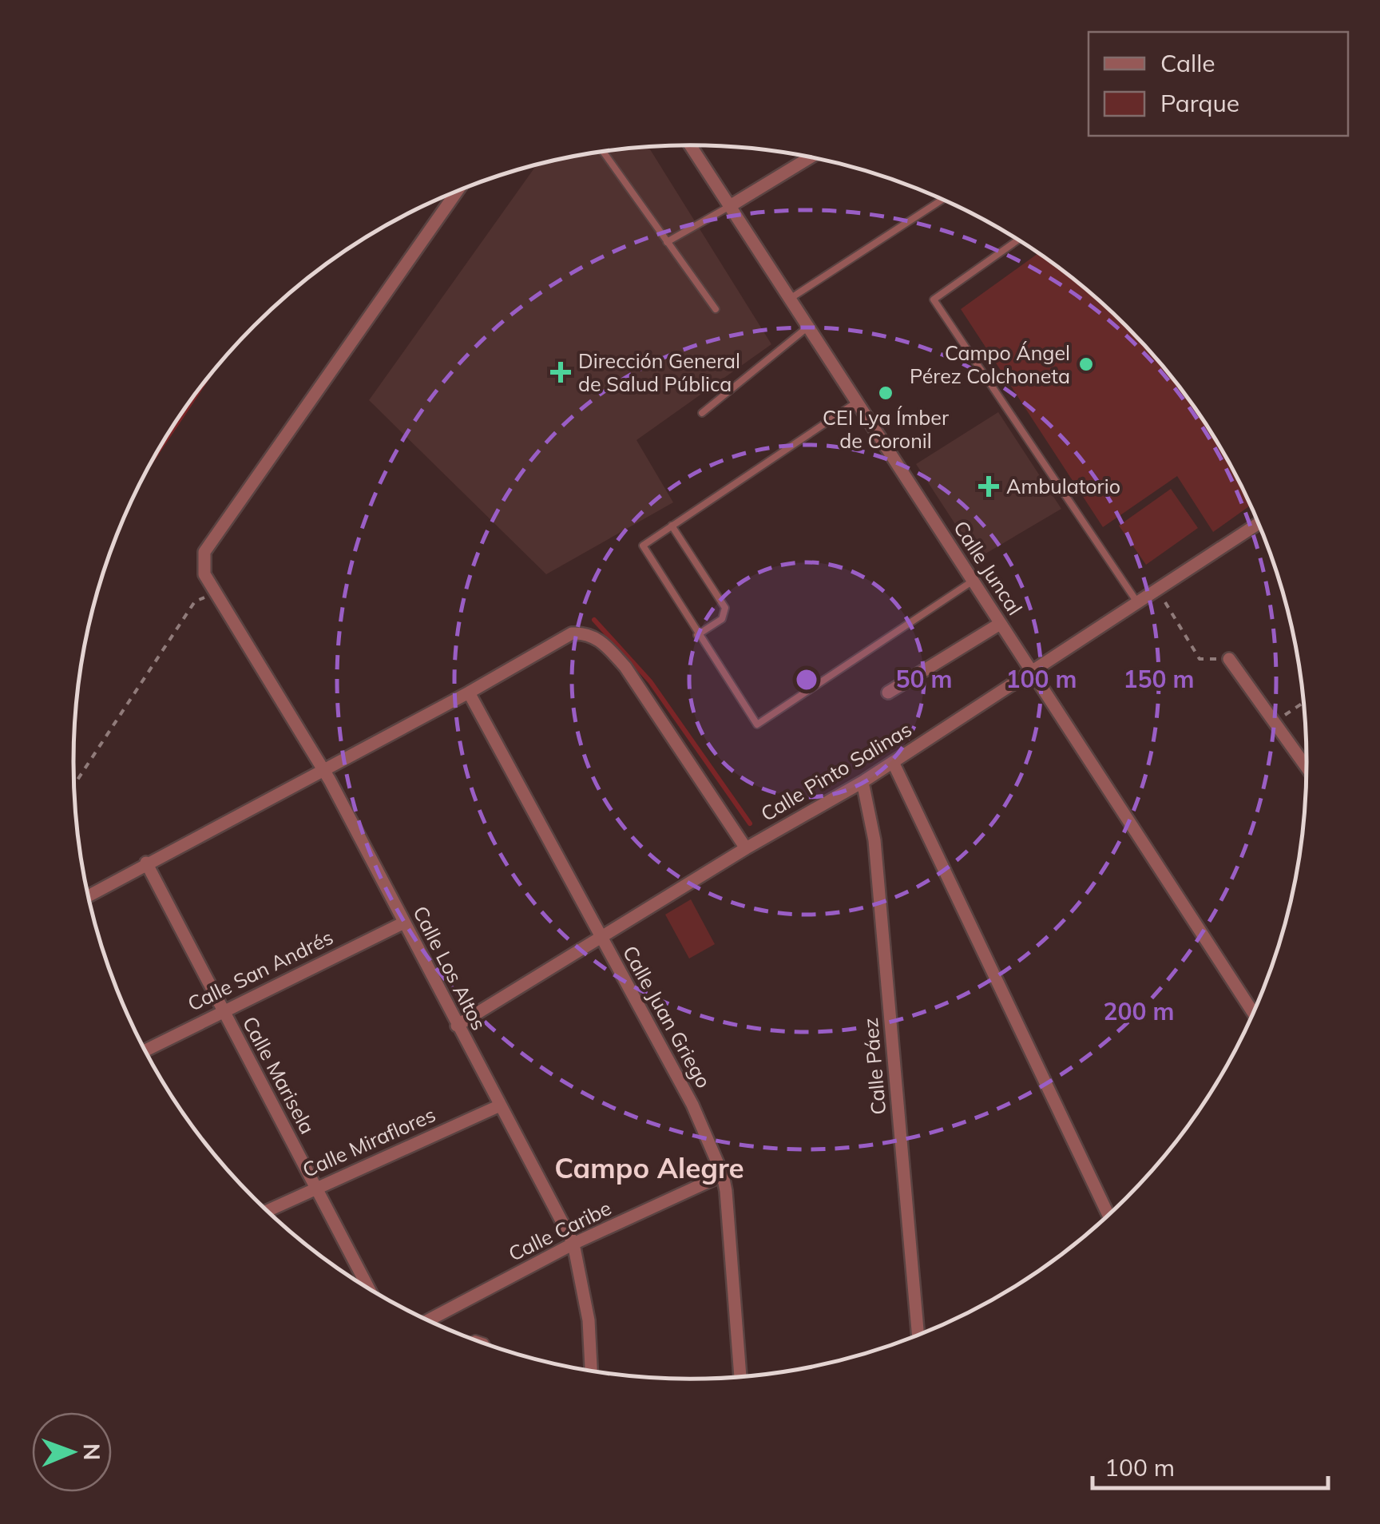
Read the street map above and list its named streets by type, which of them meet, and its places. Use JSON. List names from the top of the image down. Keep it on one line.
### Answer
{"streets":{"street":["Calle Juncal","Calle Pinto Salinas","Calle Los Altos","Calle San Andrés","Calle Juan Griego","Calle Páez","Calle Marisela","Calle Miraflores","Calle Caribe"]},"crossings":[["Calle Juncal","Calle Pinto Salinas"],["Calle Pinto Salinas","Calle Los Altos"],["Calle Pinto Salinas","Calle Juan Griego"],["Calle Pinto Salinas","Calle Páez"],["Calle Los Altos","Calle San Andrés"],["Calle Los Altos","Calle Miraflores"],["Calle Los Altos","Calle Caribe"],["Calle San Andrés","Calle Marisela"],["Calle Juan Griego","Calle Caribe"],["Calle Marisela","Calle Miraflores"]],"districts":["Campo Alegre"],"places":{"other":["Campo Ángel Pérez Colchoneta","CEI Lya Ímber de Coronil"],"health":["Dirección General de Salud Pública","Ambulatorio"]},"legend":["Calle","Parque"],"scale_bar":"100 m","north":"right","rings":["50 m","100 m","150 m","200 m"]}
